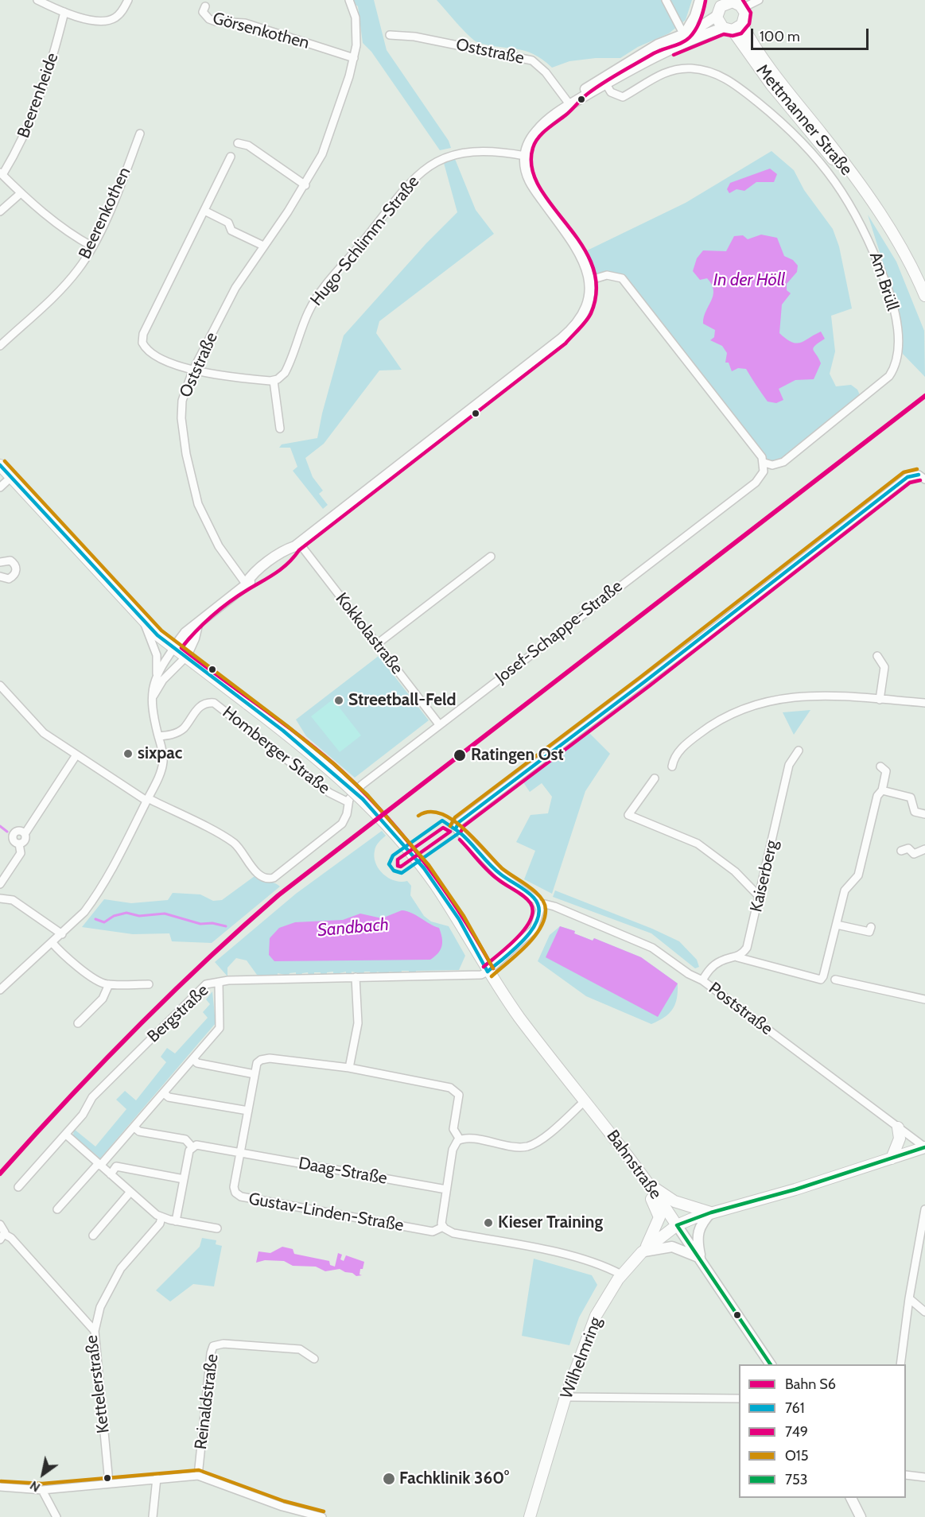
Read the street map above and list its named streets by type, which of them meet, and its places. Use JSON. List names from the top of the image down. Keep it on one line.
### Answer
{"streets":{"main road":["Mettmanner Straße","Homberger Straße","Bahnstraße","Wilhelmring"],"street":["Görsenkothen","Oststraße","Beerenheide","Beerenkothen","Hugo-Schlimm-Straße","Am Brüll","Josef-Schappe-Straße","Kokkolastraße","Kaiserberg","Poststraße","Bergstraße","Daag-Straße","Gustav-Linden-Straße","Kettelerstraße","Reinaldstraße"]},"crossings":[["Görsenkothen","Oststraße"],["Am Brüll","Josef-Schappe-Straße"],["Josef-Schappe-Straße","Kokkolastraße"],["Josef-Schappe-Straße","Homberger Straße"],["Homberger Straße","Bergstraße"],["Homberger Straße","Bahnstraße"],["Poststraße","Wilhelmring"],["Bergstraße","Bahnstraße"],["Bahnstraße","Wilhelmring"],["Daag-Straße","Gustav-Linden-Straße"]],"water":["In der Höll","Sandbach"],"places":["Streetball-Feld","sixpac","Ratingen Ost","Kieser Training","Fachklinik 360°"],"lines":["transit line 749","rail line S6","transit line O15","transit line 761","transit line 753"],"legend":["Bahn S6","761","749","O15","753"],"scale_bar":"100 m","north":"bottom left"}
